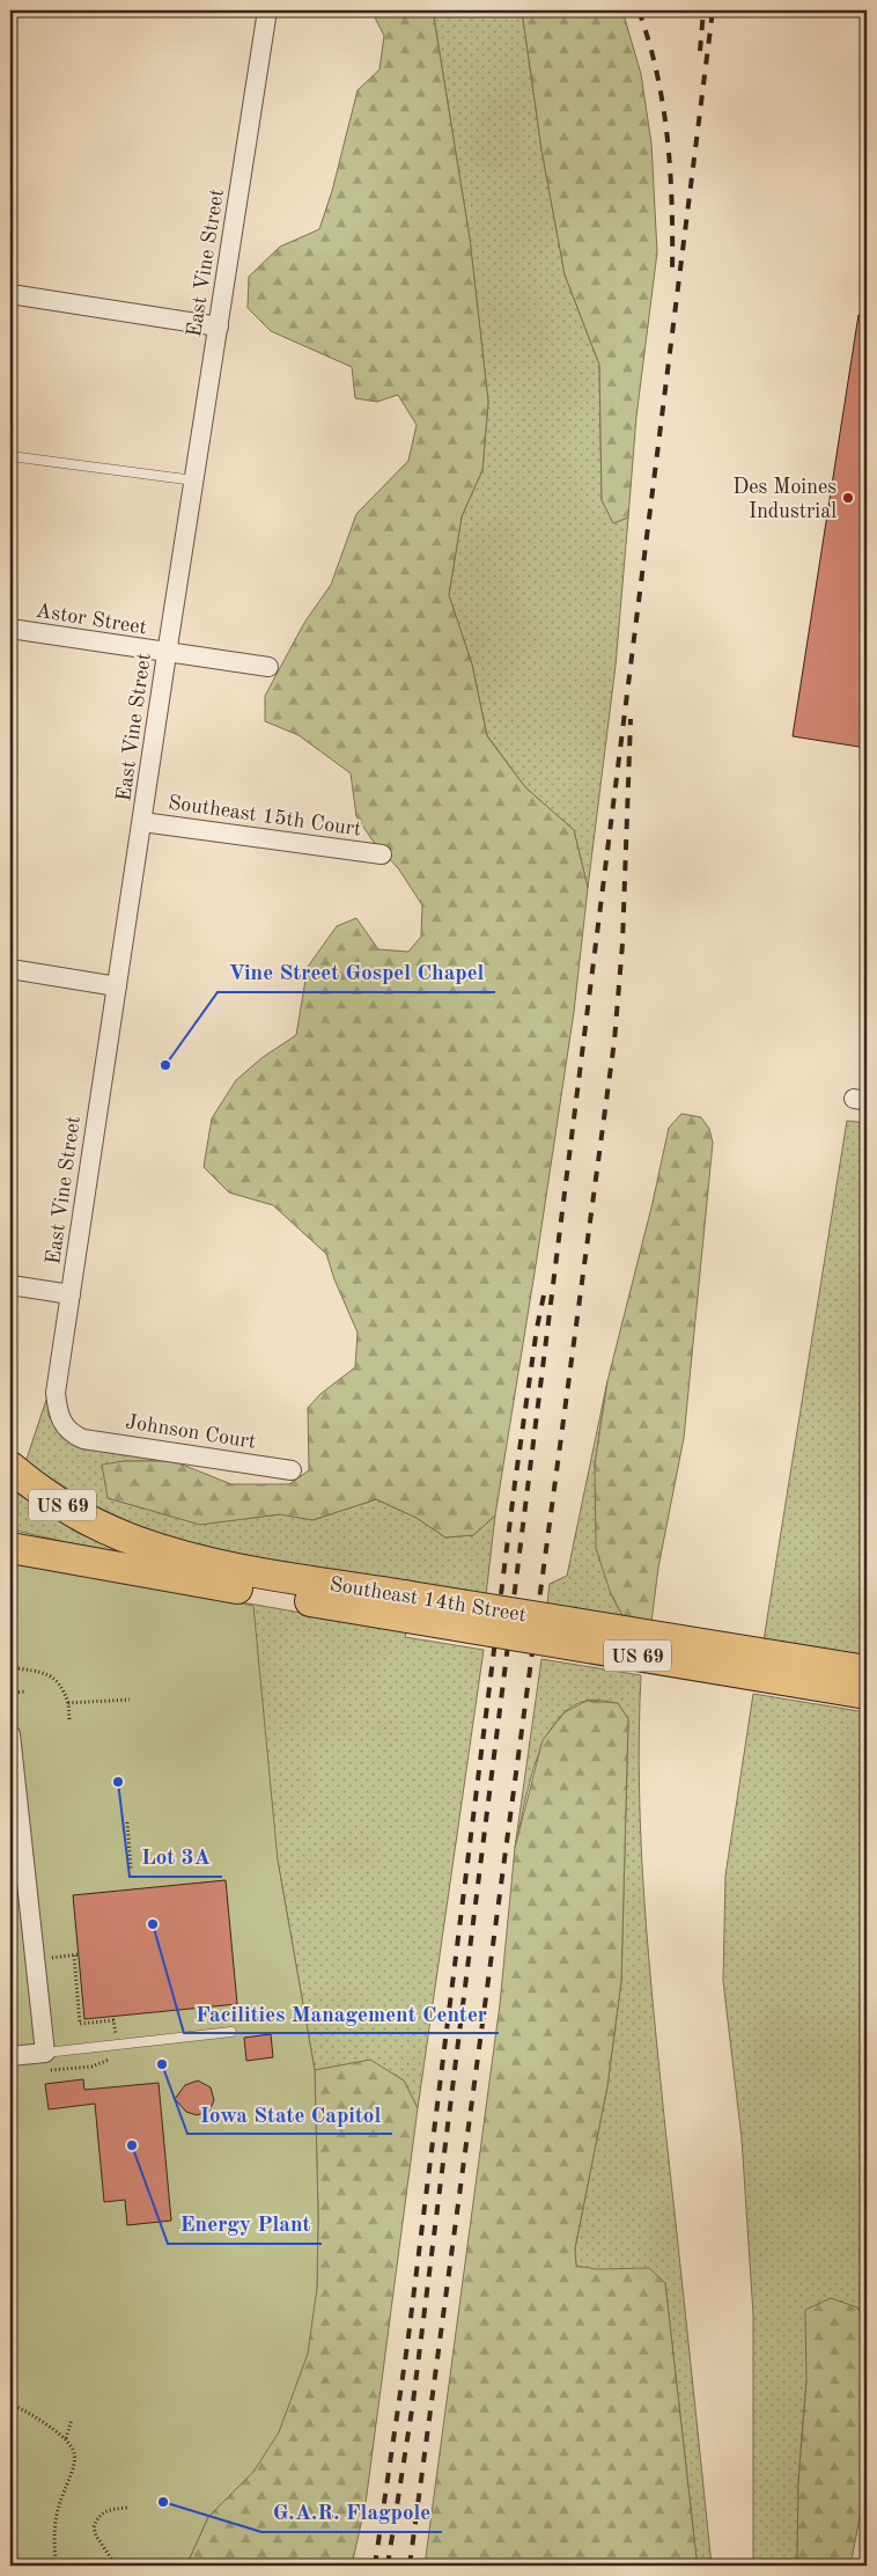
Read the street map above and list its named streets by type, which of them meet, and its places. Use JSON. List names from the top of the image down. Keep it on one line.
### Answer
{"streets":{"main road":["US 69","Southeast 14th Street"],"street":["East Vine Street","Astor Street","Southeast 15th Court","Johnson Court"]},"crossings":[["East Vine Street","Astor Street"],["East Vine Street","Southeast 15th Court"],["East Vine Street","Johnson Court"]],"places":["Des Moines Industrial","Vine Street Gospel Chapel","Lot 3A","Facilities Management Center","Iowa State Capitol","Energy Plant","G.A.R. Flagpole"]}
